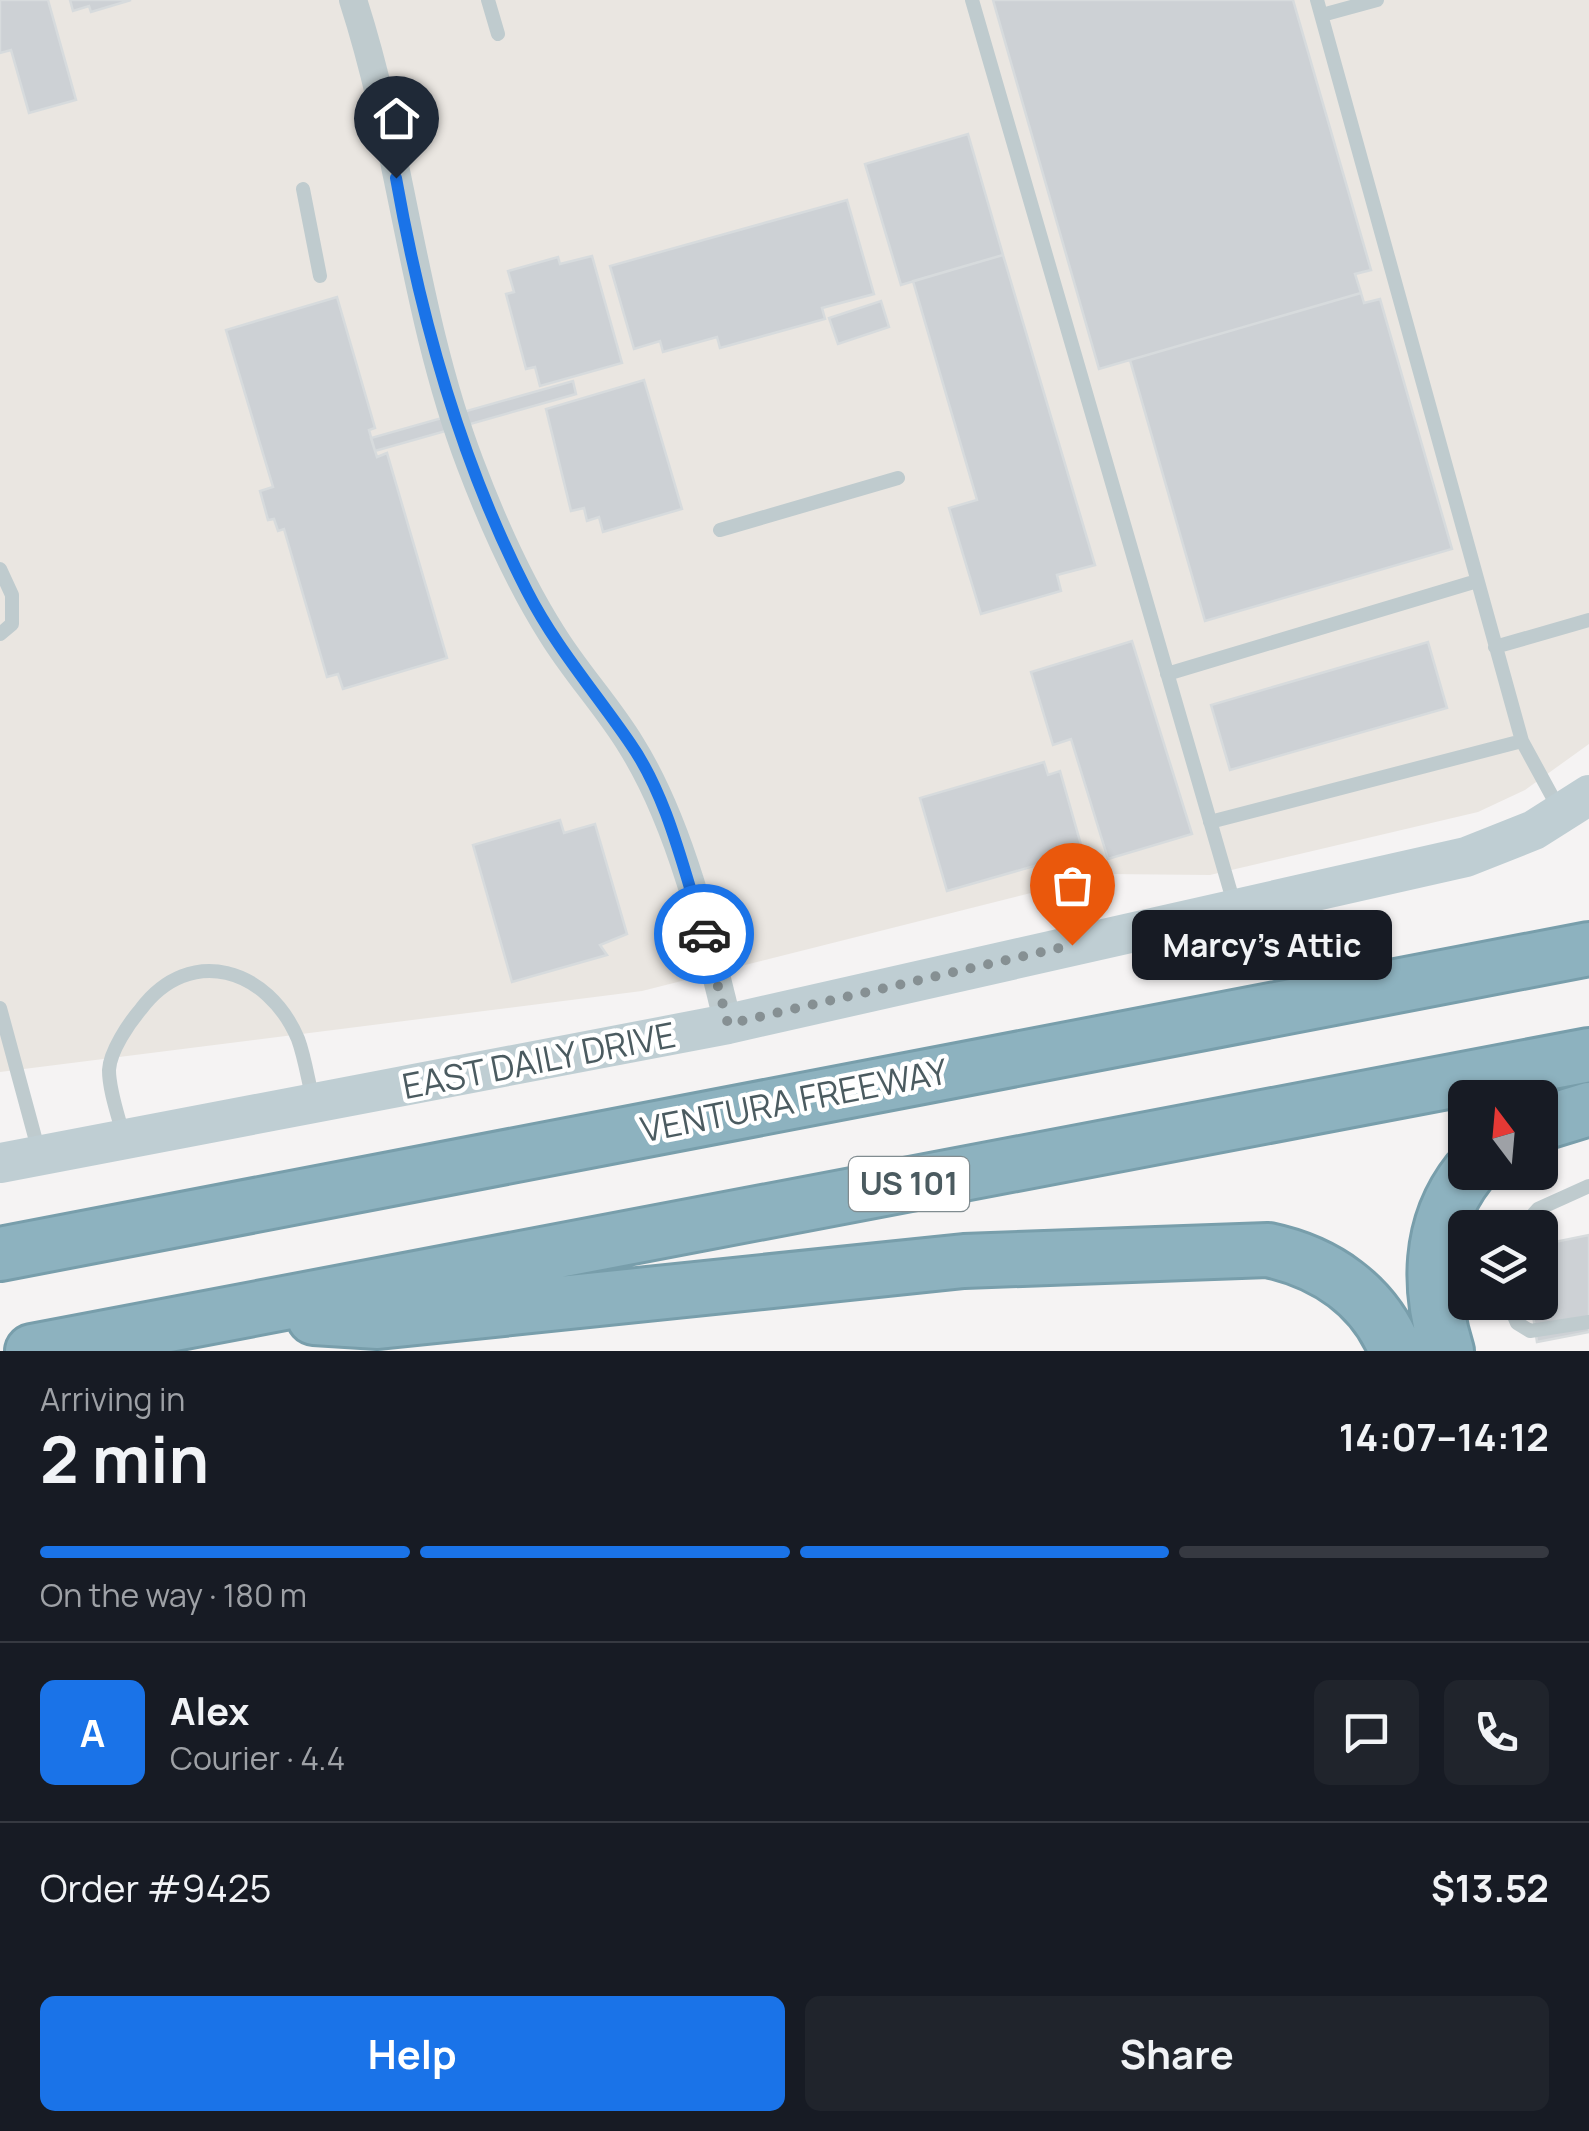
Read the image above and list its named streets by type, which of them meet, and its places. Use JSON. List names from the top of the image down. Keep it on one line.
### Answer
{"streets":{"highway":["VENTURA FREEWAY","US 101"],"main road":["EAST DAILY DRIVE"]},"places":["Marcy's Attic"],"north":"top","page":{"bubble":"Marcy's Attic","heading":["2 min","Arriving in","14:07–14:12"],"panel":["Alex","Courier · 4.4","Order #9425","$13.52"],"bar":"On the way · 180 m","round":"A","buttons":["Help","Share"]}}
